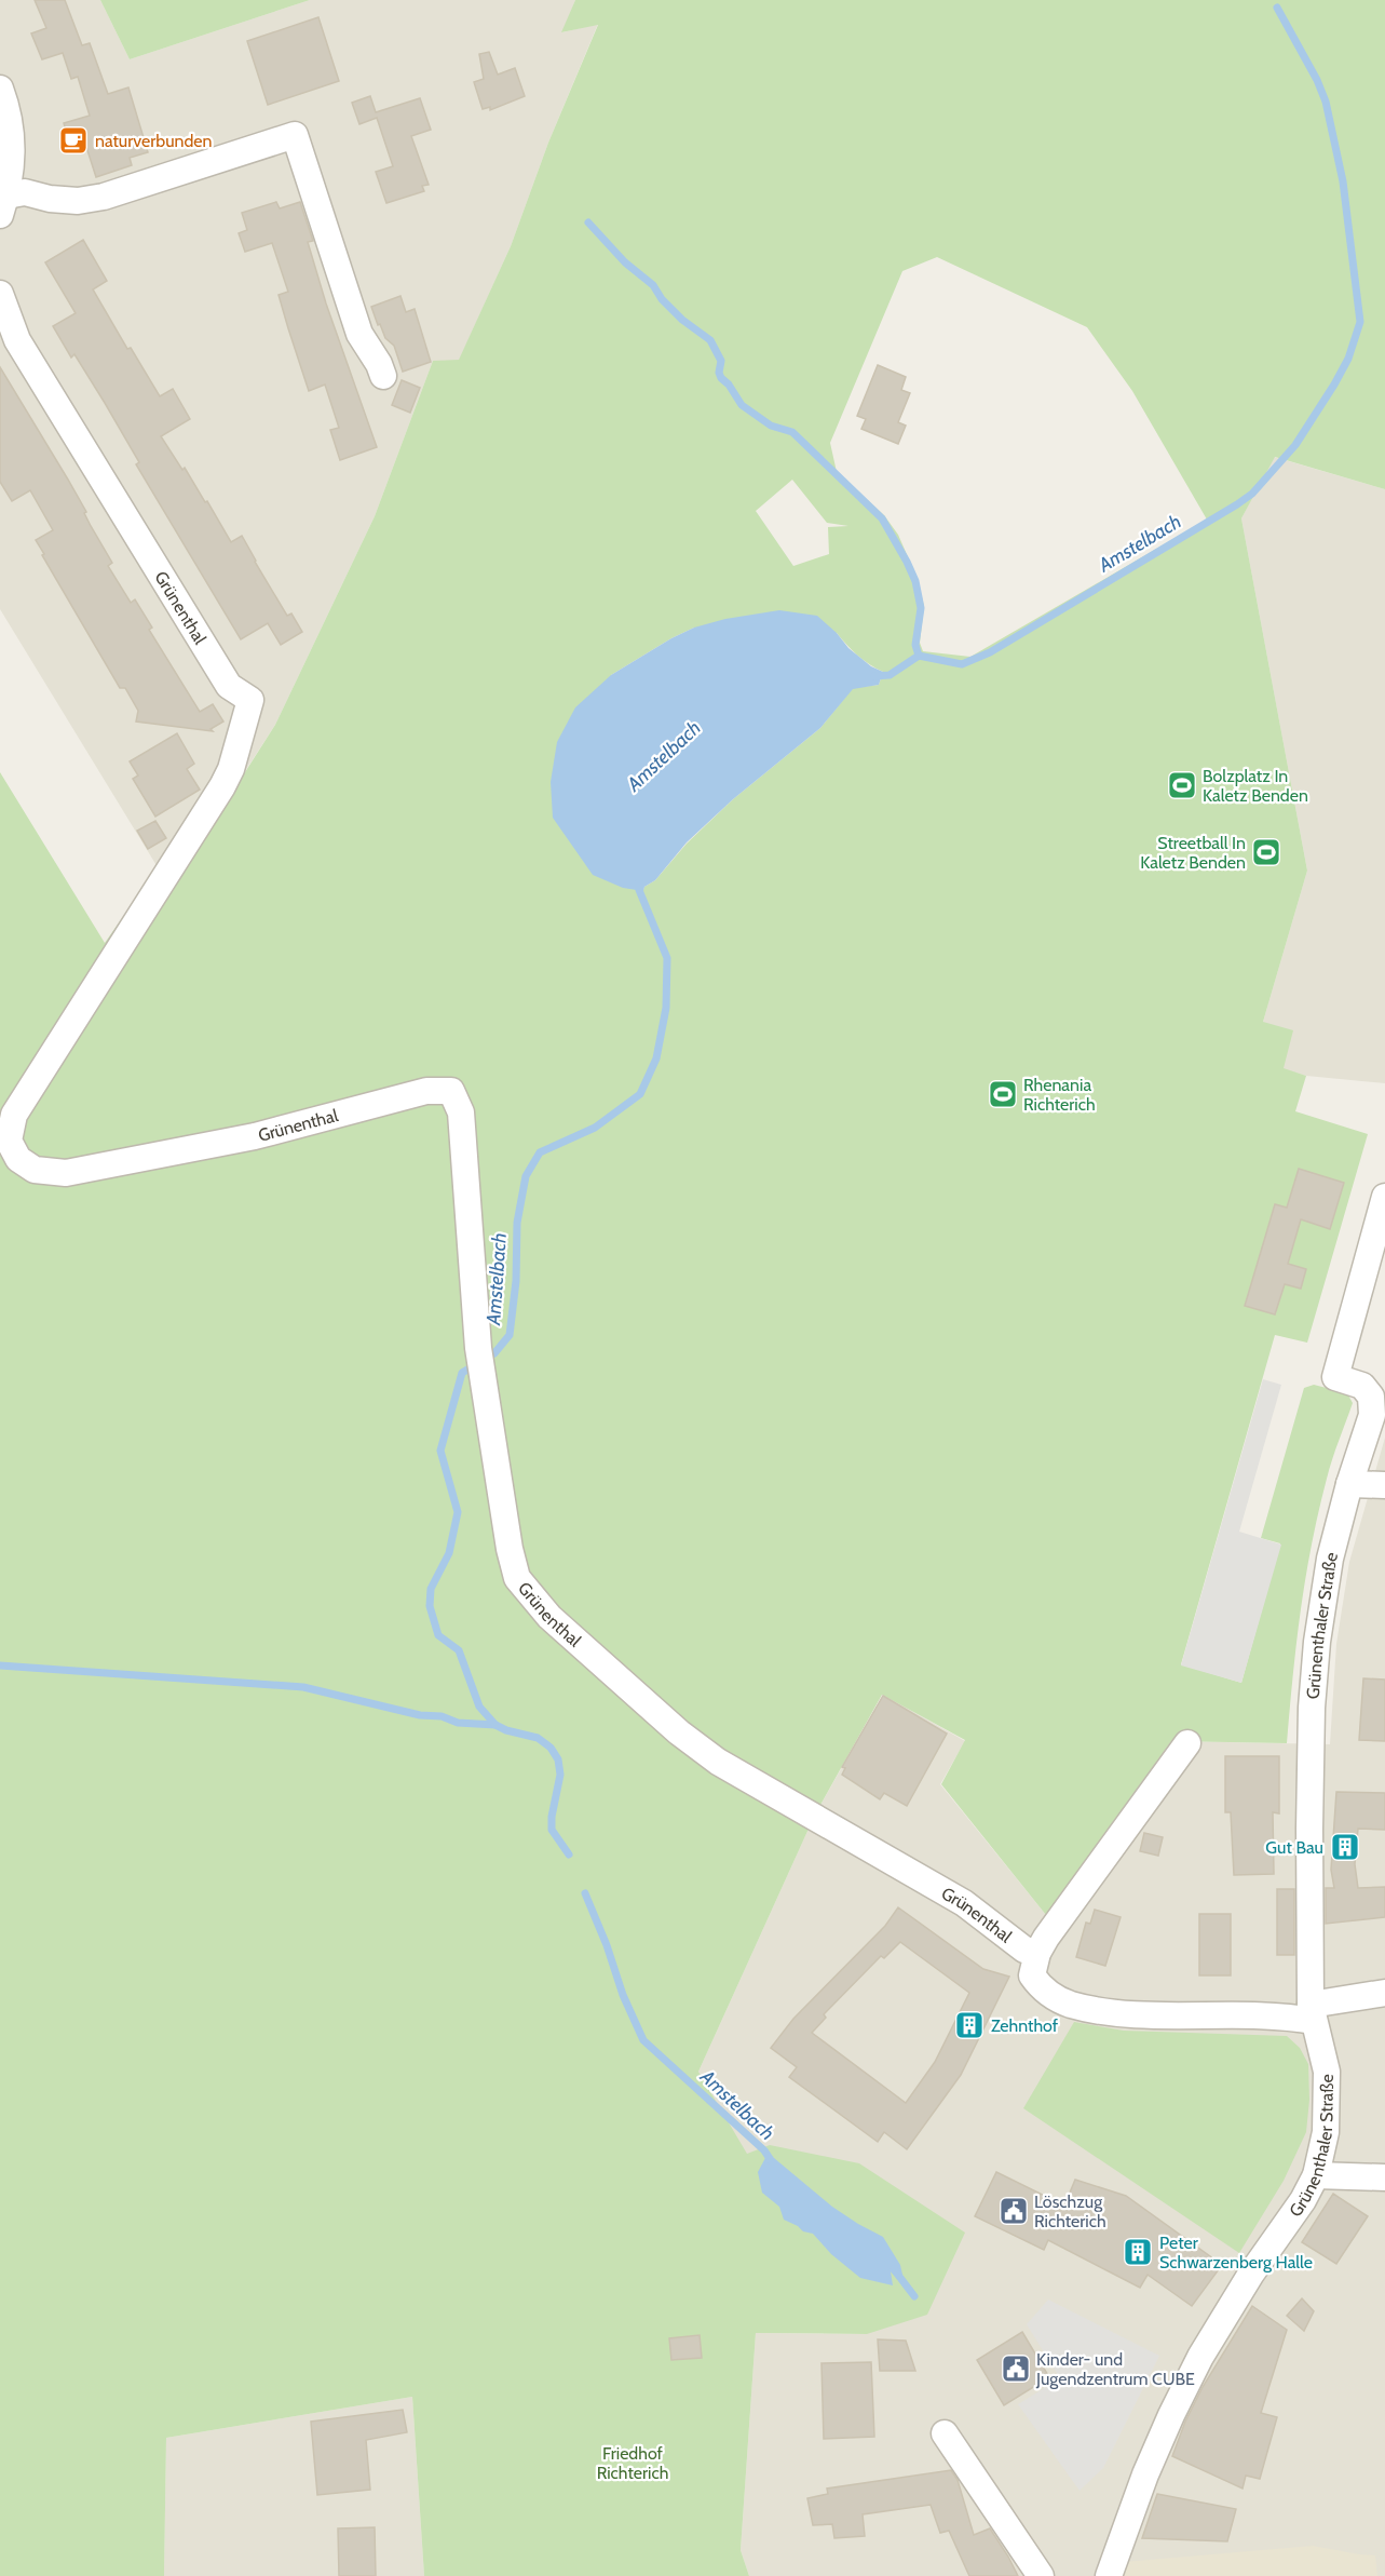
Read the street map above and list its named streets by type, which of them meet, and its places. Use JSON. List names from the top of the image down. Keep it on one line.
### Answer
{"streets":{"street":["Grünenthal","Grünenthaler Straße"]},"water":["Amstelbach"],"parks":["Friedhof Richterich"],"places":{"cafe":["naturverbunden"],"sports":["Bolzplatz In Kaletz Benden","Streetball In Kaletz Benden","Rhenania Richterich"],"building":["Gut Bau","Zehnthof","Peter Schwarzenberg Halle"],"public building":["Löschzug Richterich","Kinder- und Jugendzentrum CUBE"]}}
